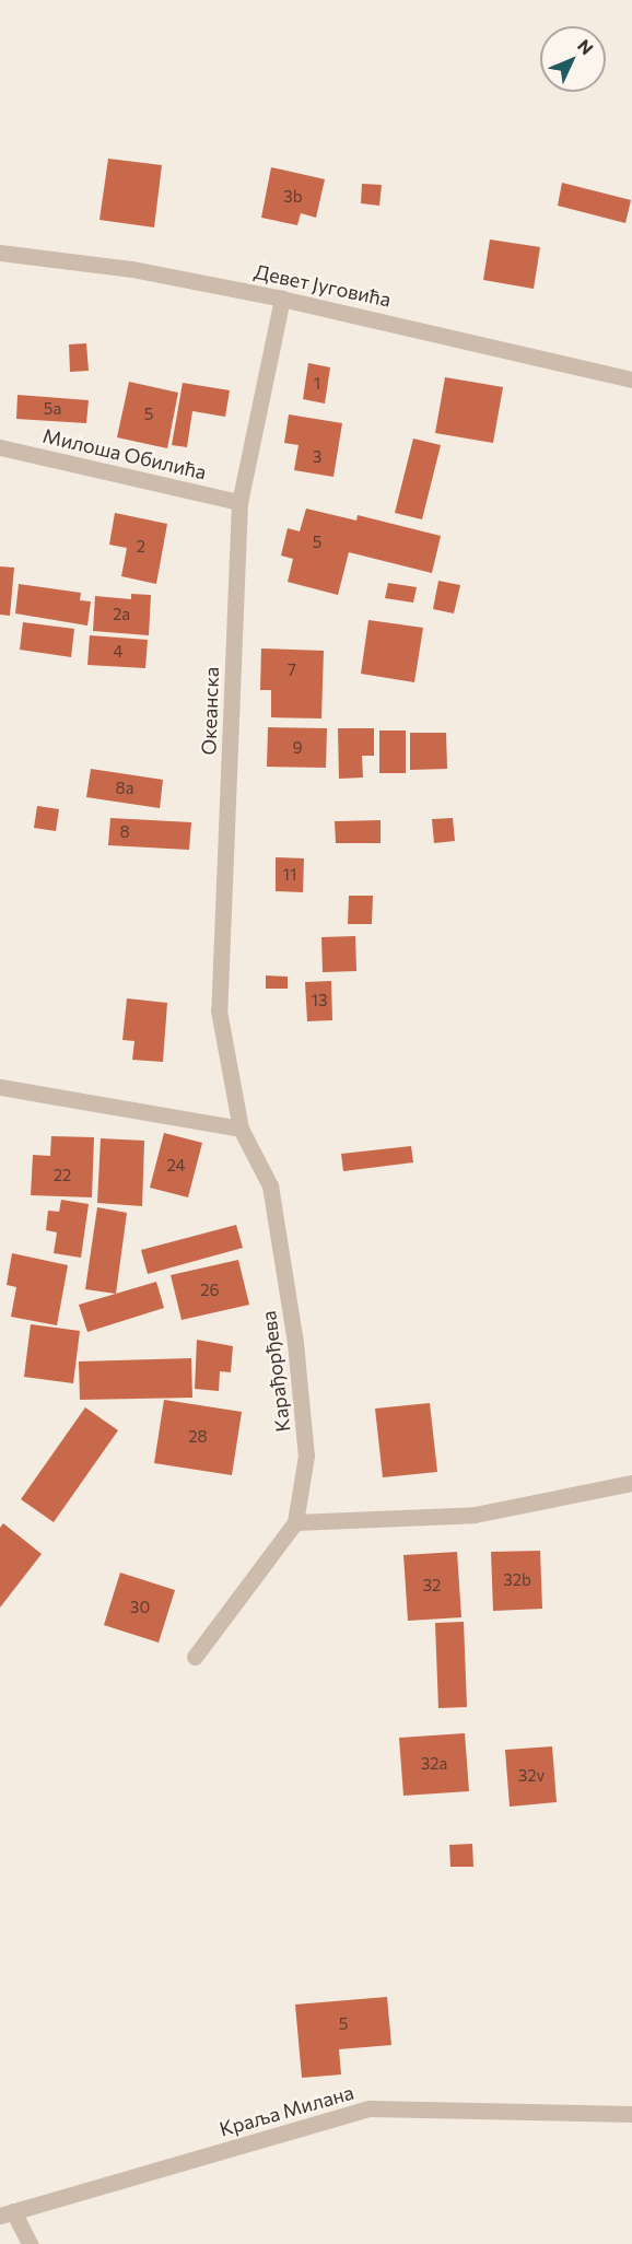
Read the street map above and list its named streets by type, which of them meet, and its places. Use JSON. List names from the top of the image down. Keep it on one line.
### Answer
{"streets":{"street":["Девет Југовића","Милоша Обилића","Океанска","Карађорђева","Краља Милана"]},"crossings":[["Девет Југовића","Океанска"],["Милоша Обилића","Океанска"],["Океанска","Карађорђева"]],"house_numbers":["3b","1","5a","5","3","5","2","2a","4","7","9","8a","8","11","13","24","22","26","28","32b","32","30","32a","32v","5"],"north":"top right"}
